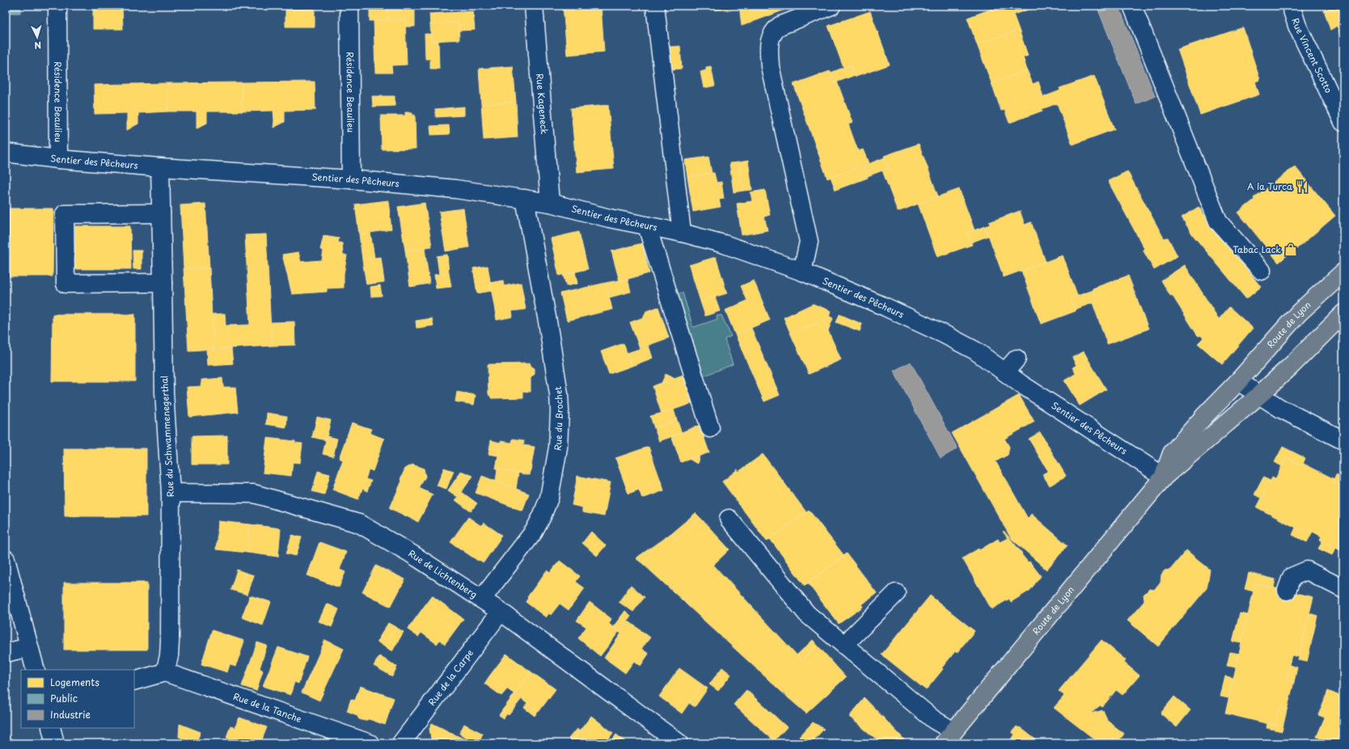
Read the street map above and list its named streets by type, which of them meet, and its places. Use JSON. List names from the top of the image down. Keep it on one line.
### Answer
{"streets":{"main road":["Route de Lyon"],"street":["Rue Vincent Scotto","Résidence Beaulieu","Rue Kageneck","Sentier des Pêcheurs","Rue du Brochet","Rue du Schwammenegerthal","Rue de Lichtenberg","Rue de la Carpe","Rue de la Tanche"]},"crossings":[["Résidence Beaulieu","Sentier des Pêcheurs"],["Rue Kageneck","Sentier des Pêcheurs"],["Sentier des Pêcheurs","Route de Lyon"],["Sentier des Pêcheurs","Rue du Brochet"],["Sentier des Pêcheurs","Rue du Schwammenegerthal"],["Rue du Brochet","Rue de Lichtenberg"],["Rue du Schwammenegerthal","Rue de Lichtenberg"],["Rue du Schwammenegerthal","Rue de la Tanche"],["Rue de Lichtenberg","Rue de la Carpe"]],"places":{"restaurant":["A la Turca"],"shop":["Tabac Lack"]},"legend":["Logements","Public","Industrie"],"north":"bottom"}
